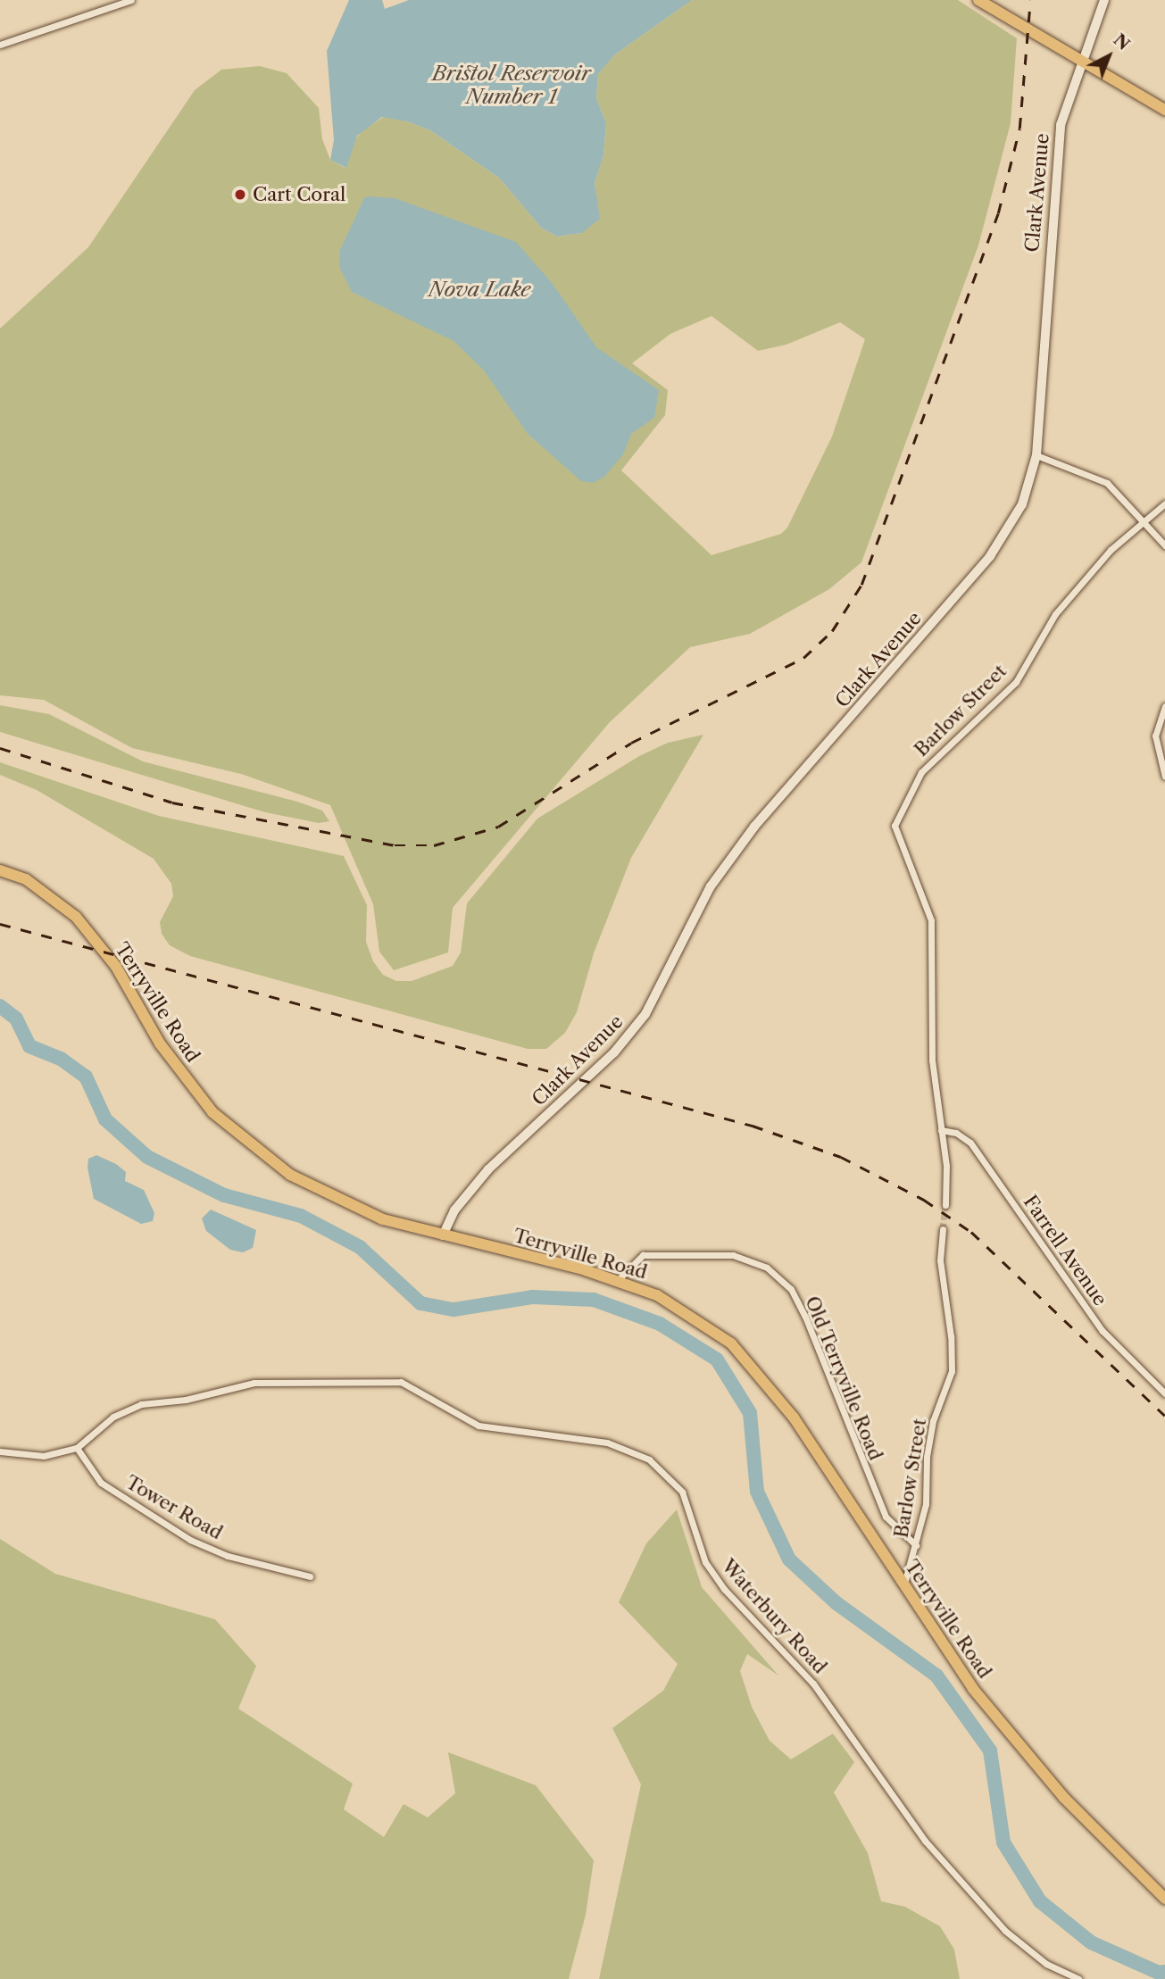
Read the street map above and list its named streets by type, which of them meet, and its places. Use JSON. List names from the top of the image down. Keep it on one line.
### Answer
{"streets":{"highway":["Terryville Road"],"main road":["Clark Avenue"],"street":["Barlow Street","Farrell Avenue","Old Terryville Road","Tower Road","Waterbury Road"]},"crossings":[["Clark Avenue","Terryville Road"],["Barlow Street","Terryville Road"],["Barlow Street","Farrell Avenue"],["Barlow Street","Old Terryville Road"],["Terryville Road","Old Terryville Road"],["Tower Road","Waterbury Road"]],"water":["Bristol Reservoir Number 1","Nova Lake"],"places":["Cart Coral"],"north":"top right"}
